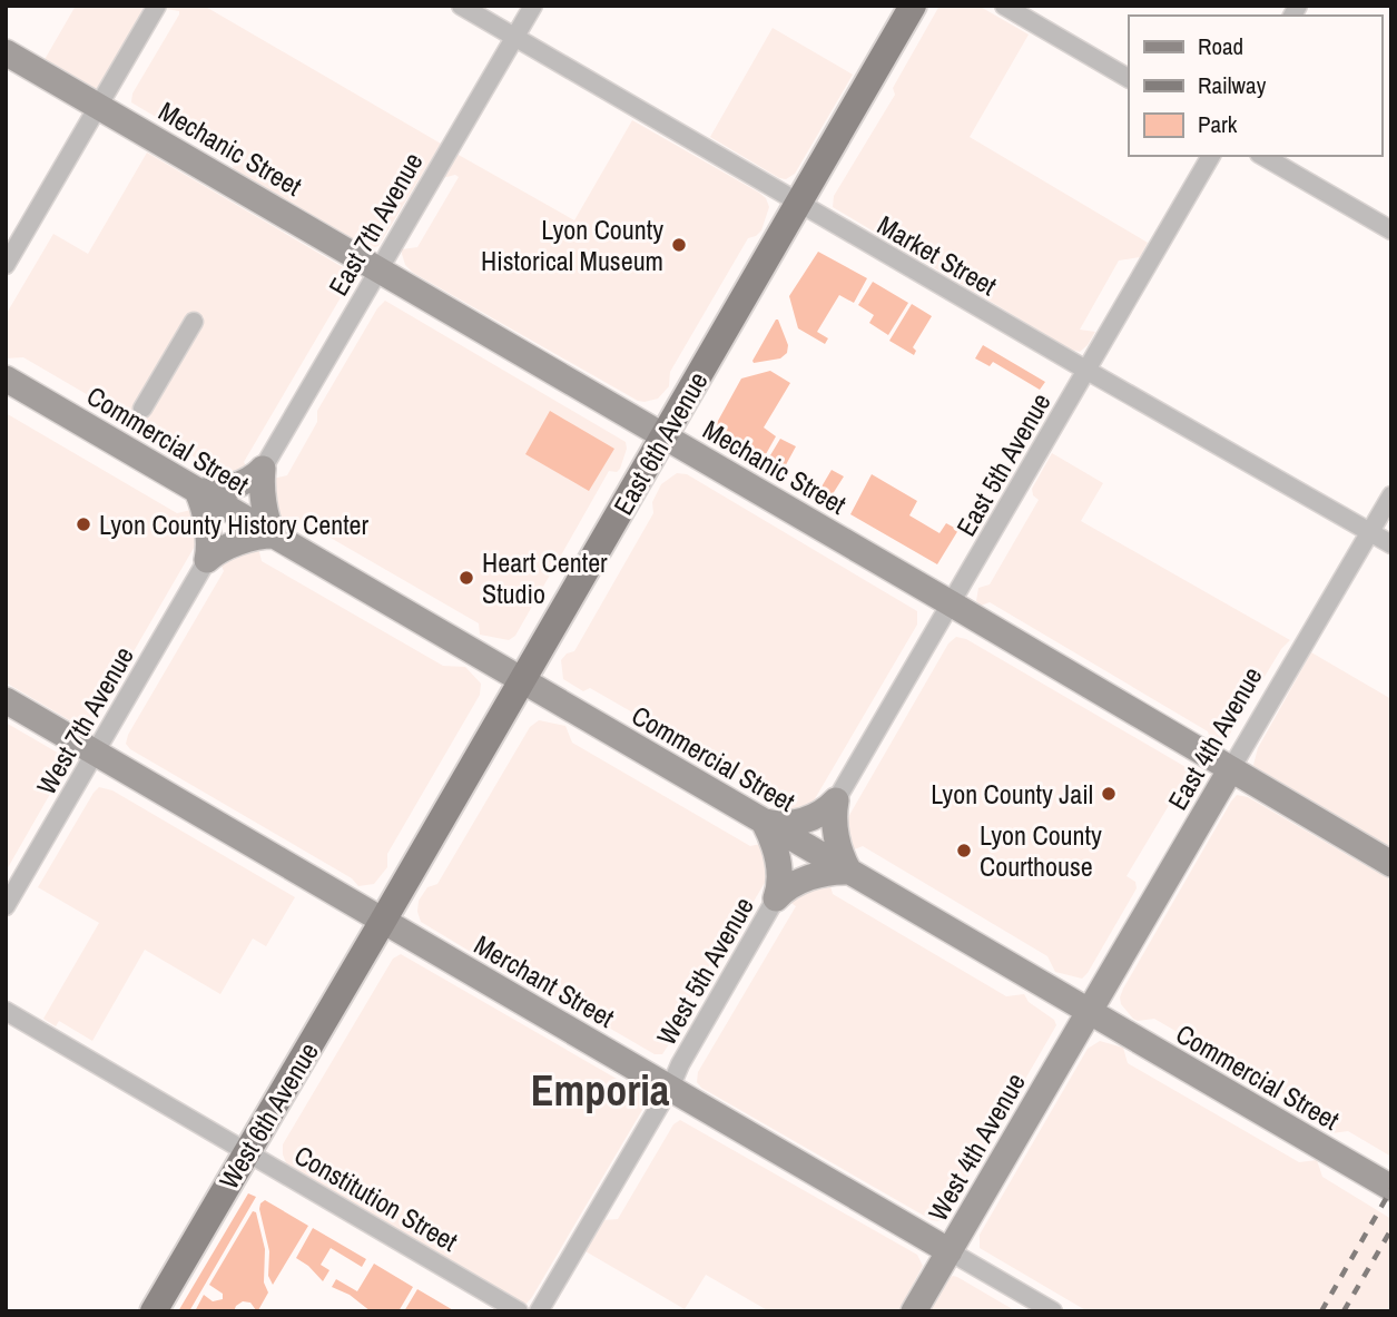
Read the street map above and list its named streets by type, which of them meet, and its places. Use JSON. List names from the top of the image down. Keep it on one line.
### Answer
{"streets":{"main road":["East 6th Avenue","West 6th Avenue"],"street":["Mechanic Street","East 7th Avenue","Market Street","Commercial Street","East 5th Avenue","West 7th Avenue","East 4th Avenue","West 5th Avenue","Merchant Street","West 4th Avenue","Constitution Street"]},"crossings":[["Mechanic Street","East 7th Avenue"],["Mechanic Street","East 6th Avenue"],["Mechanic Street","East 5th Avenue"],["Mechanic Street","East 4th Avenue"],["East 7th Avenue","Market Street"],["Market Street","East 6th Avenue"],["Market Street","East 5th Avenue"],["Market Street","East 4th Avenue"],["Commercial Street","East 6th Avenue"],["Commercial Street","East 4th Avenue"],["Commercial Street","West 4th Avenue"],["East 6th Avenue","Merchant Street"],["East 6th Avenue","West 6th Avenue"],["West 7th Avenue","Merchant Street"],["East 4th Avenue","West 4th Avenue"],["West 5th Avenue","Merchant Street"],["Merchant Street","West 6th Avenue"],["Merchant Street","West 4th Avenue"],["West 6th Avenue","Constitution Street"]],"districts":["Emporia"],"places":["Lyon County Historical Museum","Lyon County History Center","Heart Center Studio","Lyon County Jail","Lyon County Courthouse"],"legend":["Road","Railway","Park"]}
